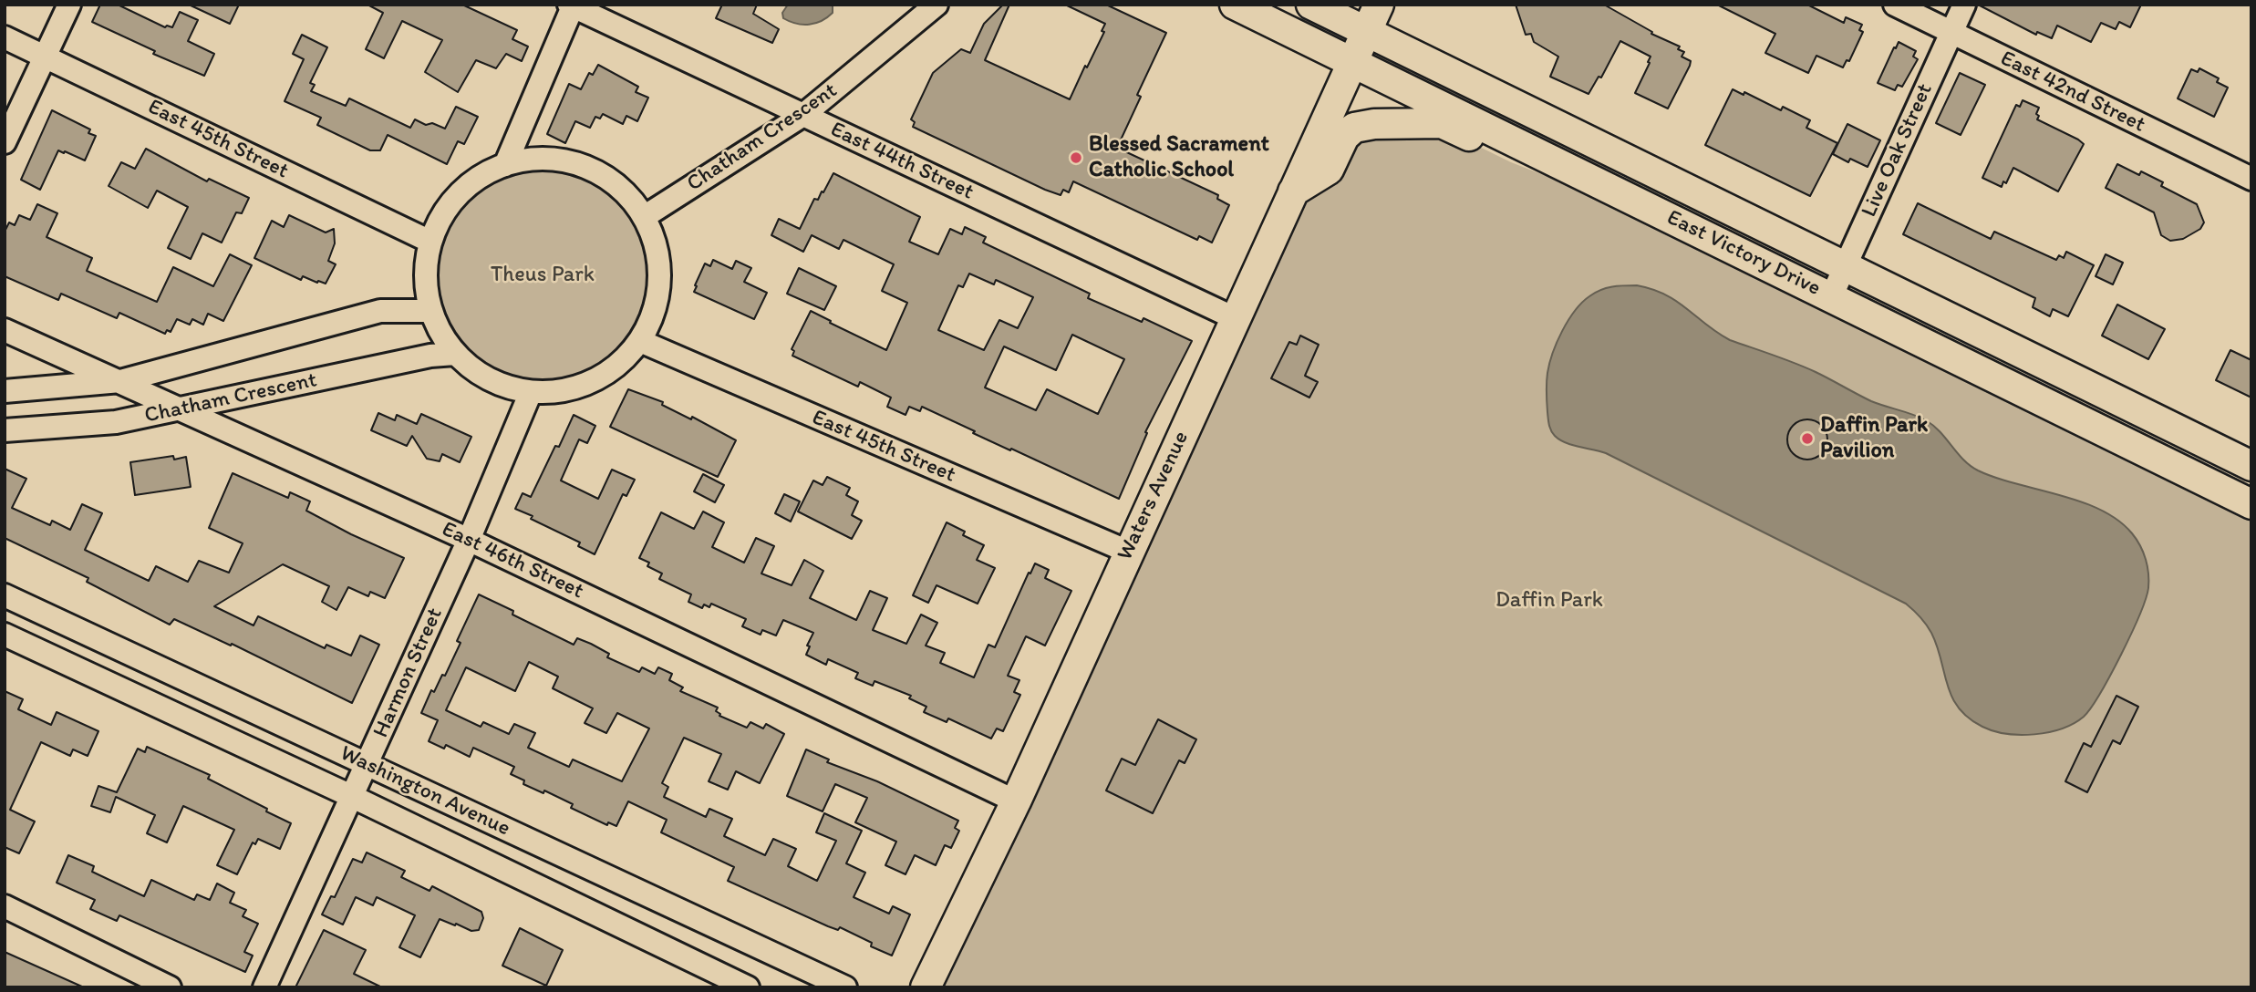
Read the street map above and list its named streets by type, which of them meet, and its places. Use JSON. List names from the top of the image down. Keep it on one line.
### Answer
{"streets":{"main road":["East Victory Drive","Waters Avenue"],"street":["East 42nd Street","Chatham Crescent","East 45th Street","Live Oak Street","East 44th Street","East 46th Street","Harmon Street","Washington Avenue"]},"crossings":[["East 42nd Street","Live Oak Street"],["Chatham Crescent","East 44th Street"],["Chatham Crescent","East 46th Street"],["East 45th Street","Waters Avenue"],["Live Oak Street","East Victory Drive"],["East 44th Street","Waters Avenue"],["East Victory Drive","Waters Avenue"],["Waters Avenue","East 46th Street"],["East 46th Street","Harmon Street"],["Harmon Street","Washington Avenue"]],"parks":["Theus Park","Daffin Park"],"places":["Blessed Sacrament Catholic School","Daffin Park Pavilion"]}
